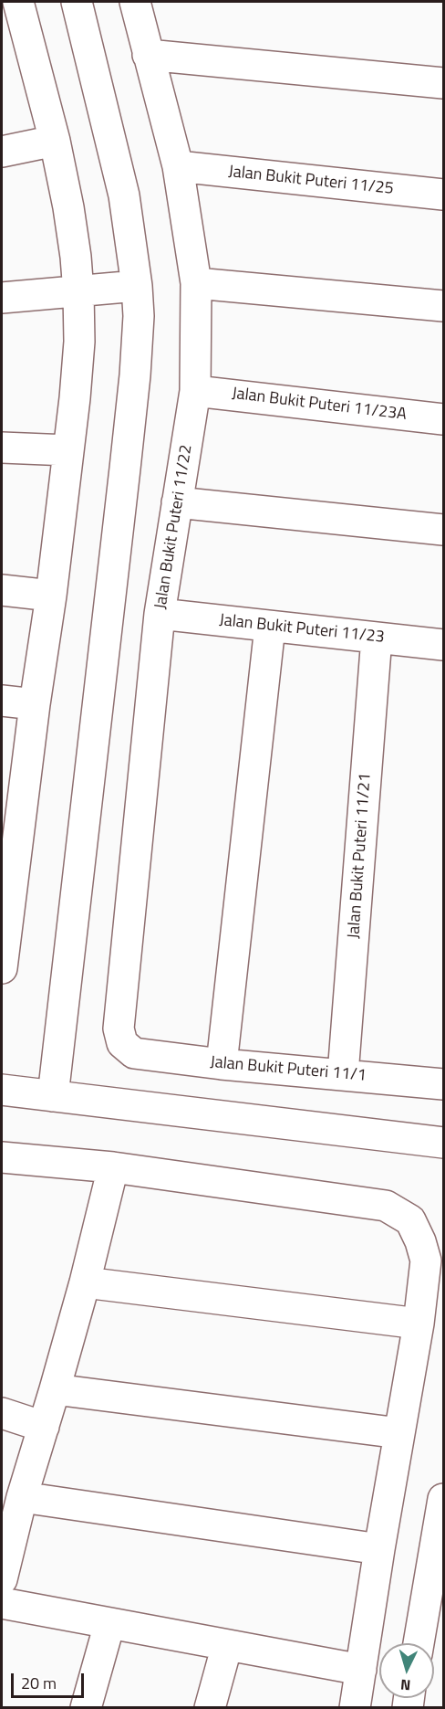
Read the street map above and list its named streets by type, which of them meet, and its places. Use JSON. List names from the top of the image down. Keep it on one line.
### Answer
{"streets":{"street":["Jalan Bukit Puteri 11/25","Jalan Bukit Puteri 11/23A","Jalan Bukit Puteri 11/22","Jalan Bukit Puteri 11/23","Jalan Bukit Puteri 11/21","Jalan Bukit Puteri 11/1"]},"crossings":[["Jalan Bukit Puteri 11/25","Jalan Bukit Puteri 11/22"],["Jalan Bukit Puteri 11/23A","Jalan Bukit Puteri 11/22"],["Jalan Bukit Puteri 11/22","Jalan Bukit Puteri 11/23"],["Jalan Bukit Puteri 11/22","Jalan Bukit Puteri 11/1"],["Jalan Bukit Puteri 11/23","Jalan Bukit Puteri 11/21"],["Jalan Bukit Puteri 11/21","Jalan Bukit Puteri 11/1"]],"scale_bar":"20 m","north":"bottom"}
